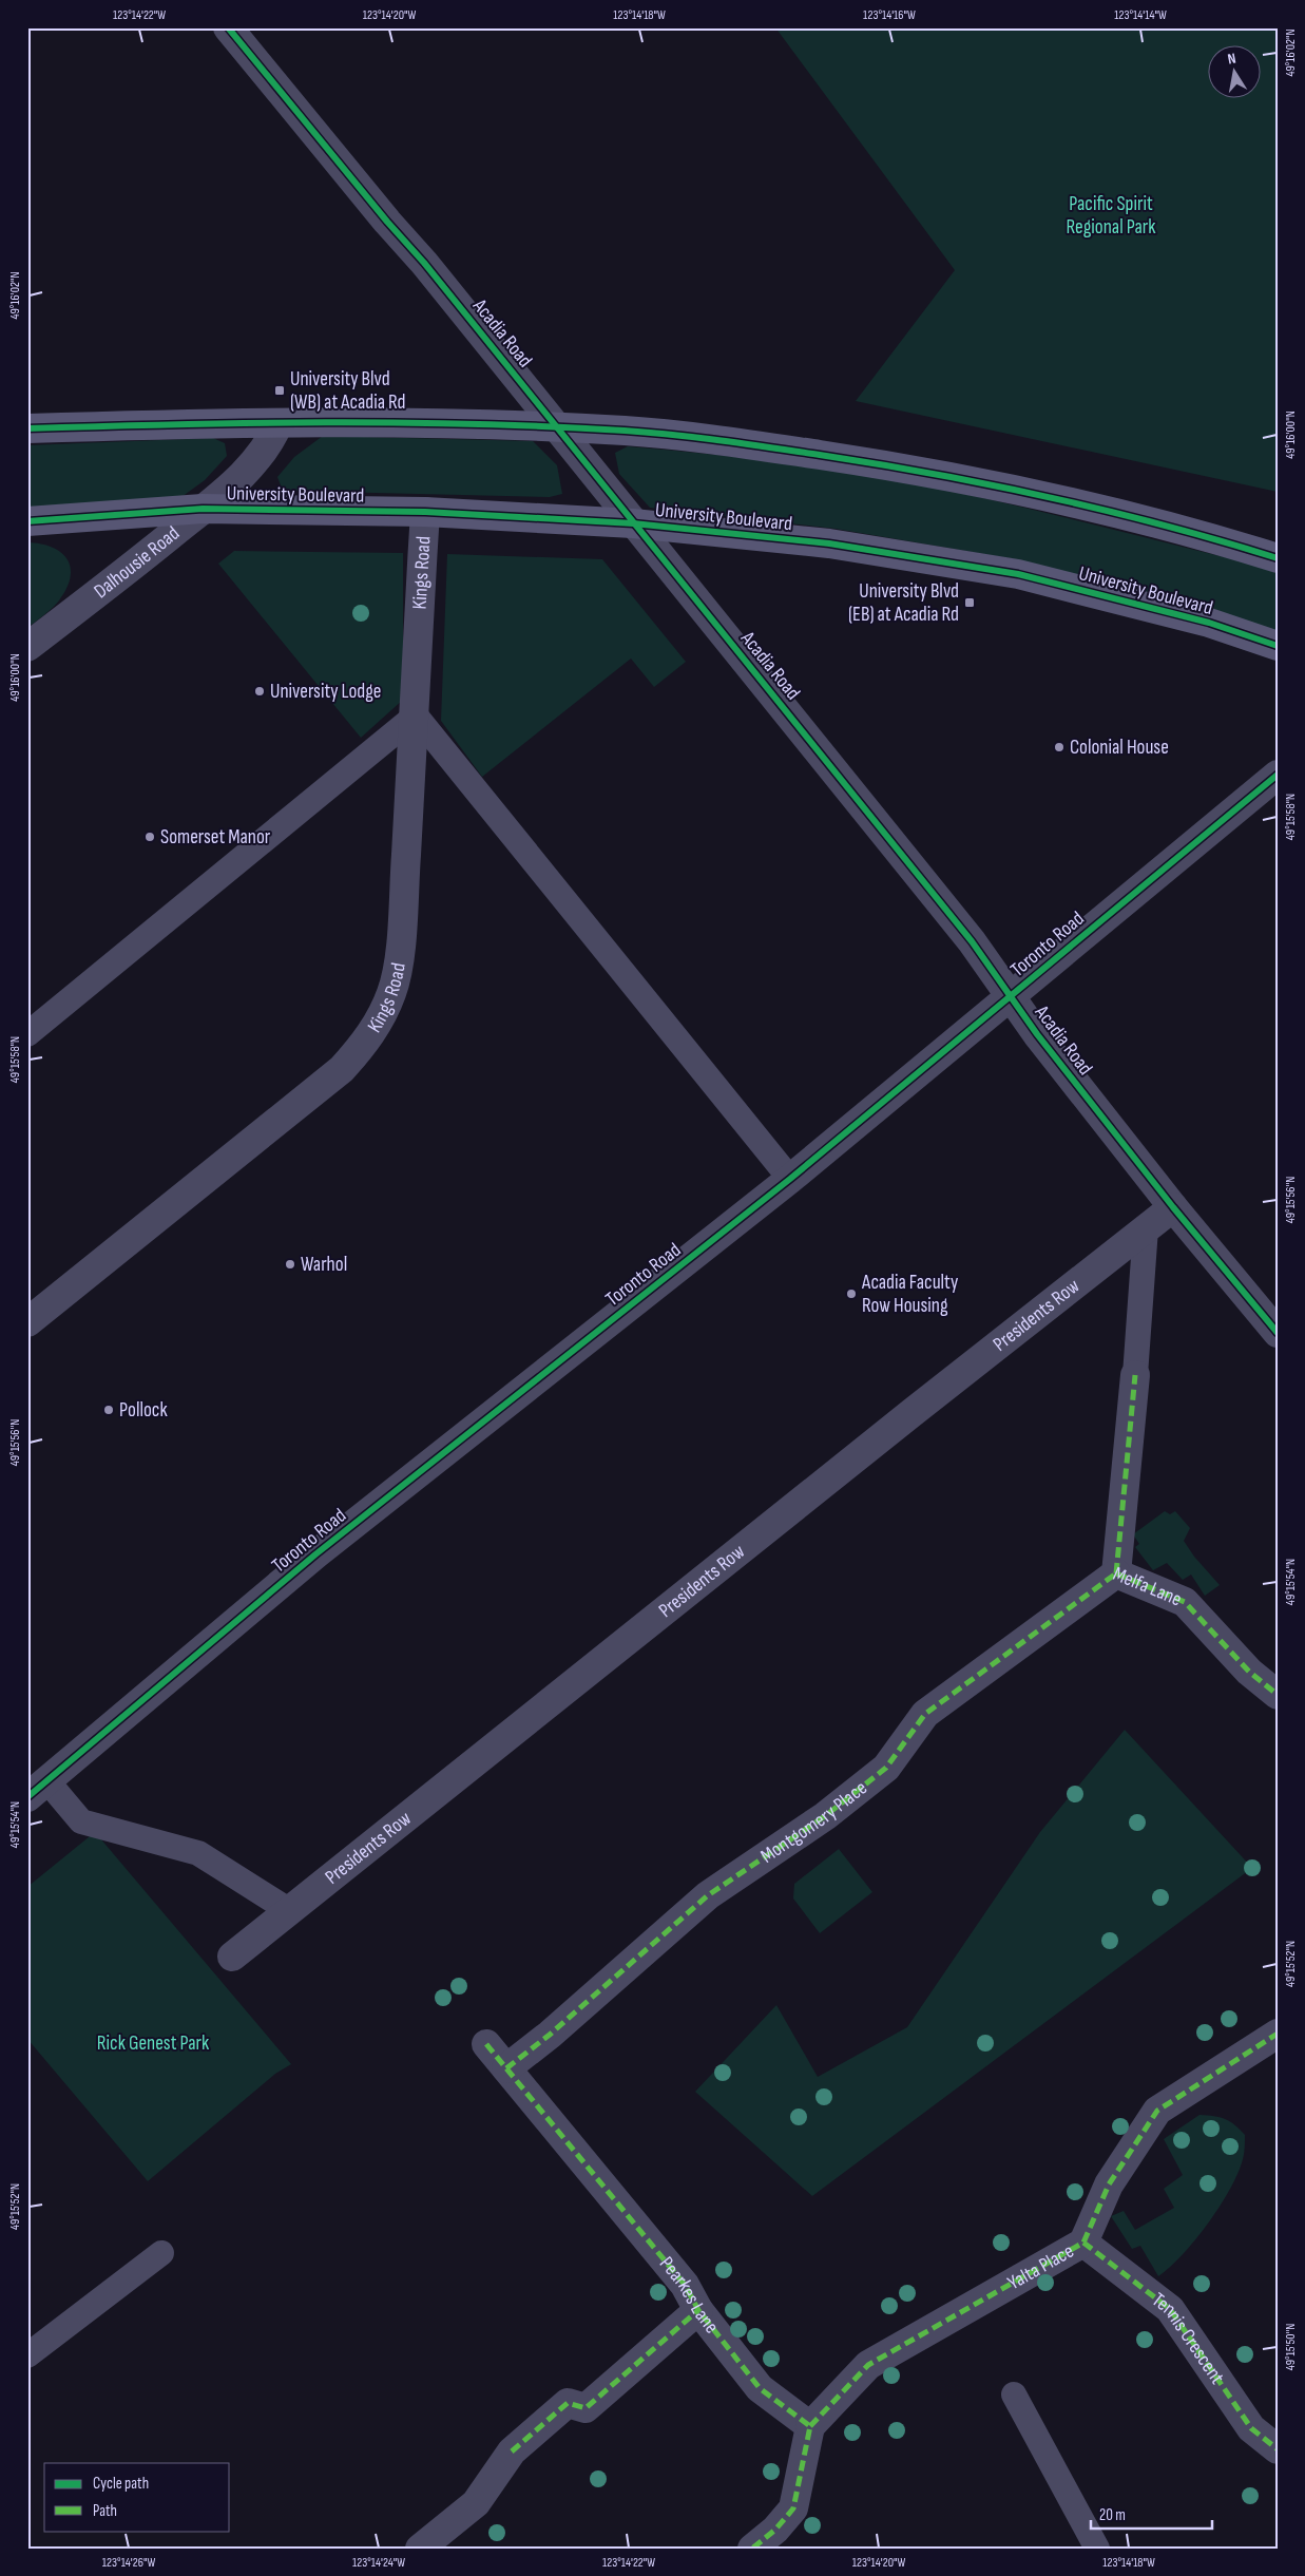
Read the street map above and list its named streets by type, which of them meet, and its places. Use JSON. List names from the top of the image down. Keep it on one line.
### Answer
{"streets":{"main road":["University Boulevard"],"street":["Acadia Road","Dalhousie Road","Kings Road","Toronto Road","Presidents Row","Melfa Lane","Montgomery Place","Yalta Place","Pearkes Lane","Tennis Crescent"]},"crossings":[["Acadia Road","University Boulevard"],["Acadia Road","Toronto Road"],["Acadia Road","Presidents Row"],["University Boulevard","Dalhousie Road"],["University Boulevard","Kings Road"],["Melfa Lane","Montgomery Place"],["Montgomery Place","Pearkes Lane"],["Yalta Place","Pearkes Lane"],["Yalta Place","Tennis Crescent"]],"parks":["Pacific Spirit Regional Park","Rick Genest Park"],"places":{"transit":["University Blvd (WB) at Acadia Rd","University Blvd (EB) at Acadia Rd"],"other":["University Lodge","Colonial House","Somerset Manor","Warhol","Acadia Faculty Row Housing","Pollock"]},"legend":["Cycle path","Path"],"scale_bar":"20 m","north":"top","coordinates":["123°14'22\"W","123°14'20\"W","123°14'18\"W","123°14'16\"W","123°14'14\"W","49°16'02\"N","49°16'00\"N","49°15'58\"N","49°15'56\"N","49°15'54\"N","49°15'52\"N","49°15'50\"N","123°14'26\"W","123°14'24\"W"]}
